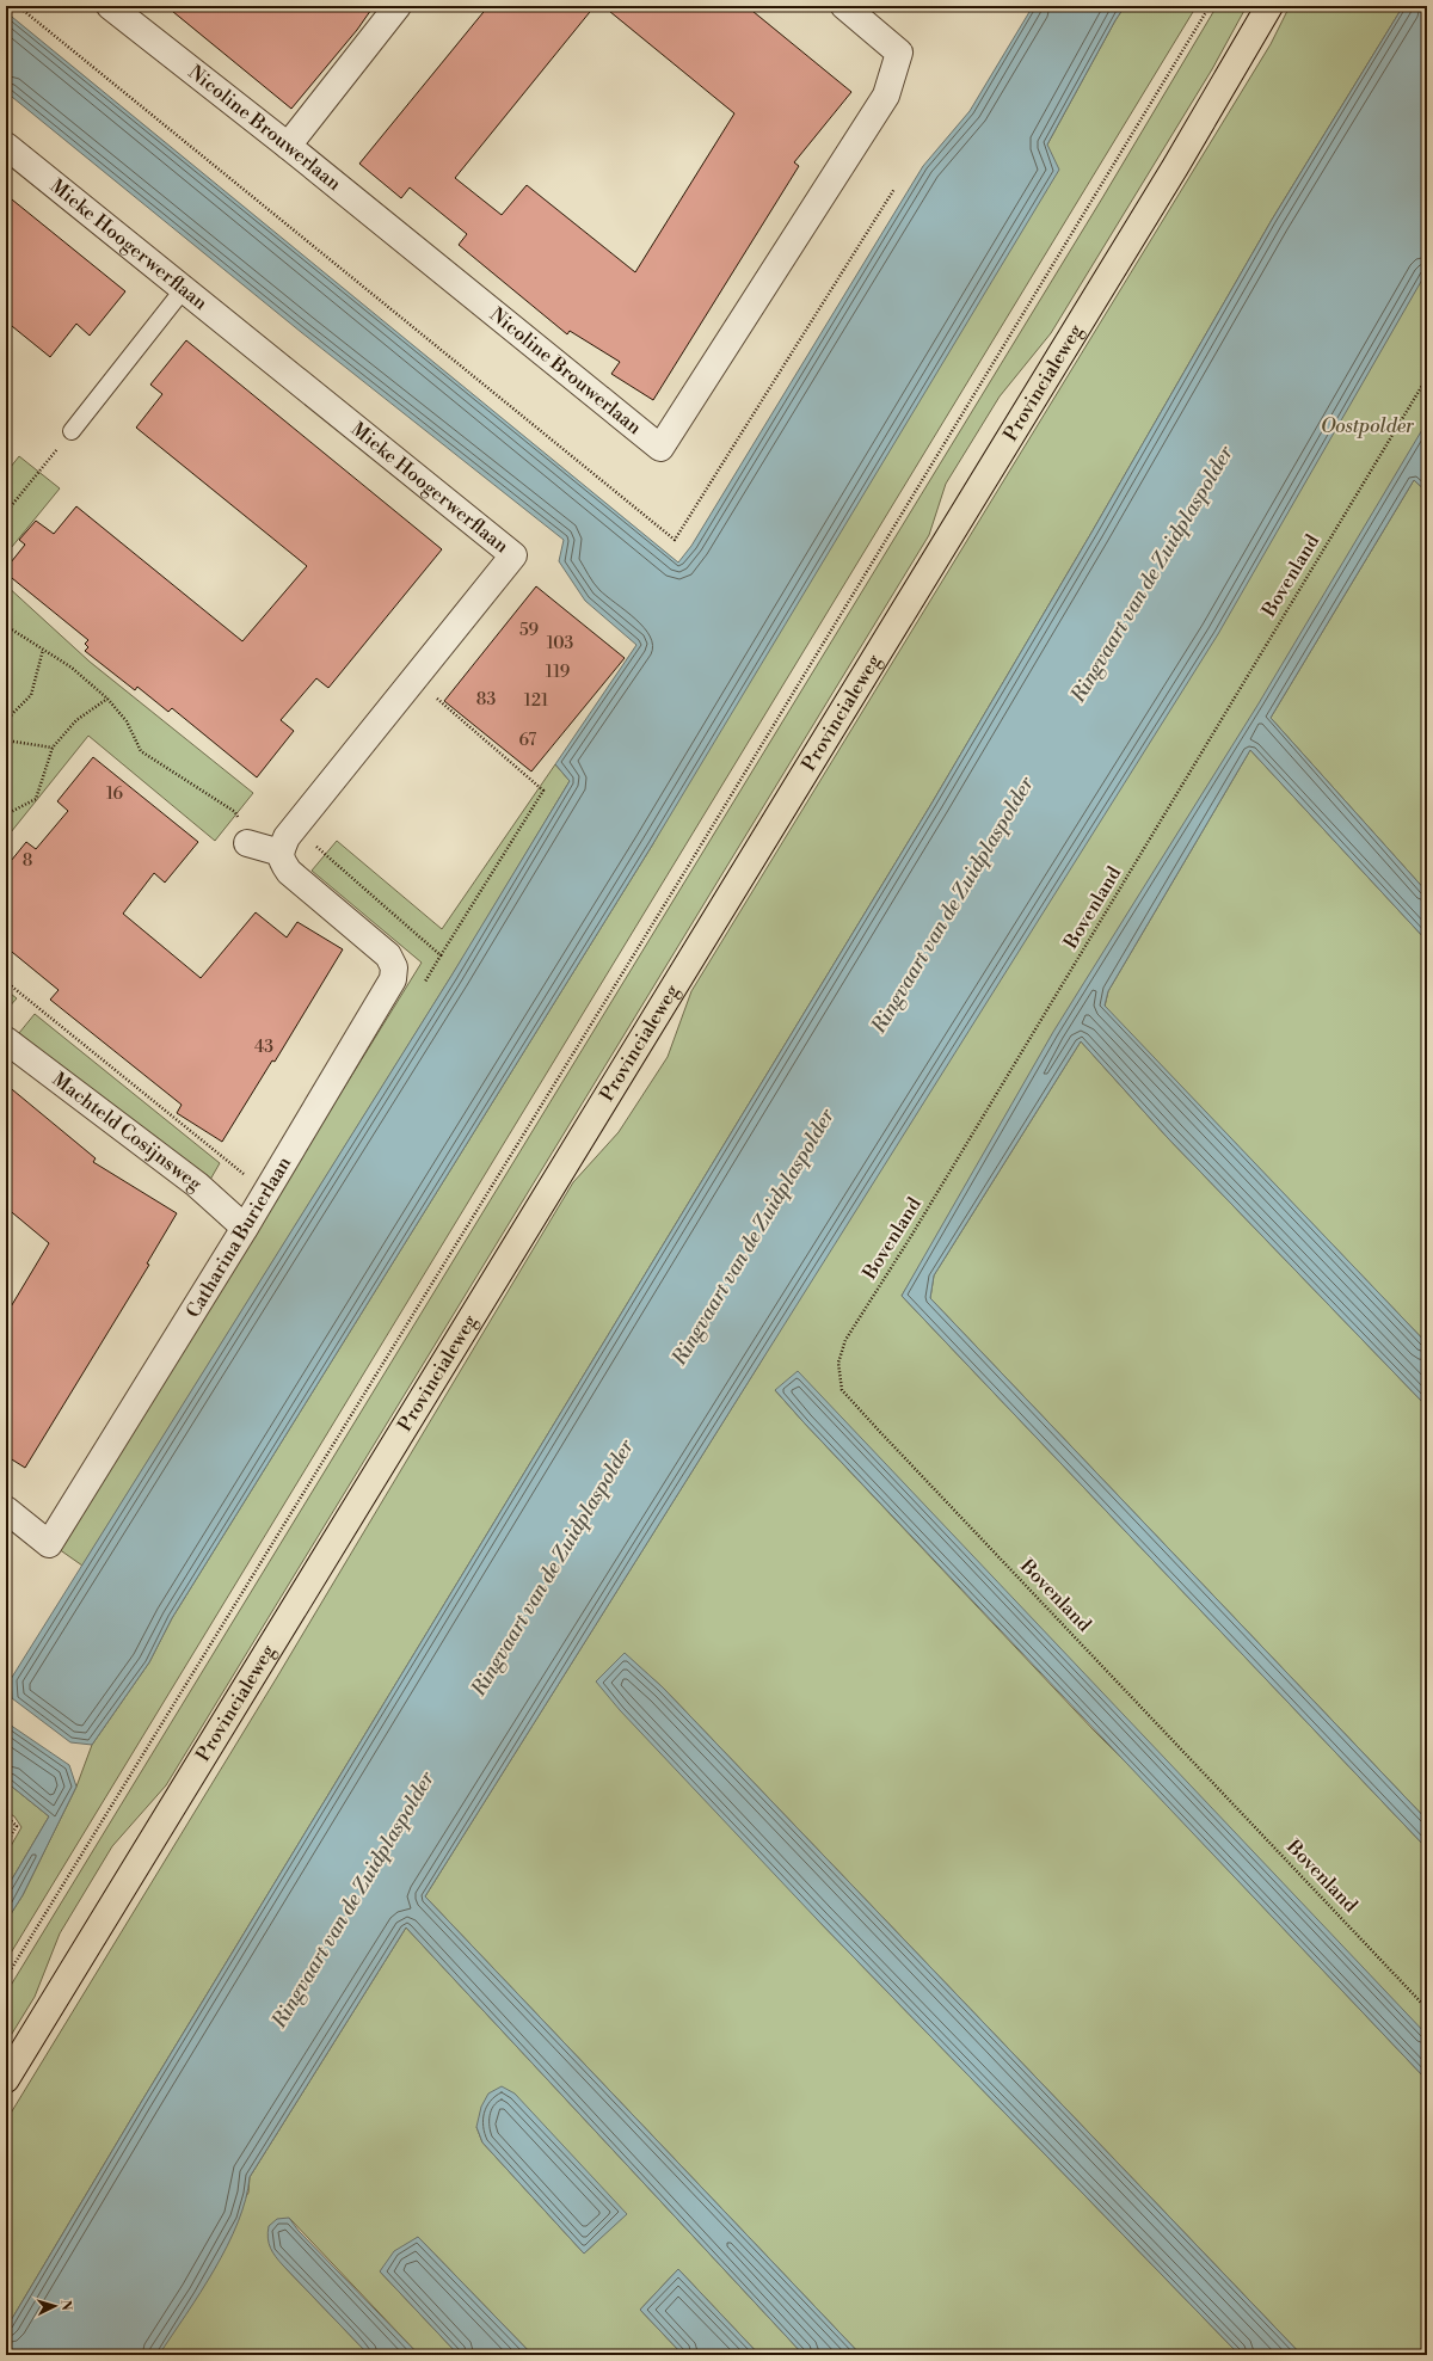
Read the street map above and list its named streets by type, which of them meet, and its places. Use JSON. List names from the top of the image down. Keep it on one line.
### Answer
{"streets":{"main road":["Provincialeweg"],"street":["Nicoline Brouwerlaan","Mieke Hoogerwerflaan","Machteld Cosijnsweg","Catharina Burierlaan"],"path":["Bovenland"]},"crossings":[["Mieke Hoogerwerflaan","Catharina Burierlaan"],["Machteld Cosijnsweg","Catharina Burierlaan"]],"water":["Ringvaart van de Zuidplaspolder"],"parks":["Oostpolder"],"house_numbers":["59","103","119","83","121","67","16","8","43"],"north":"right"}
